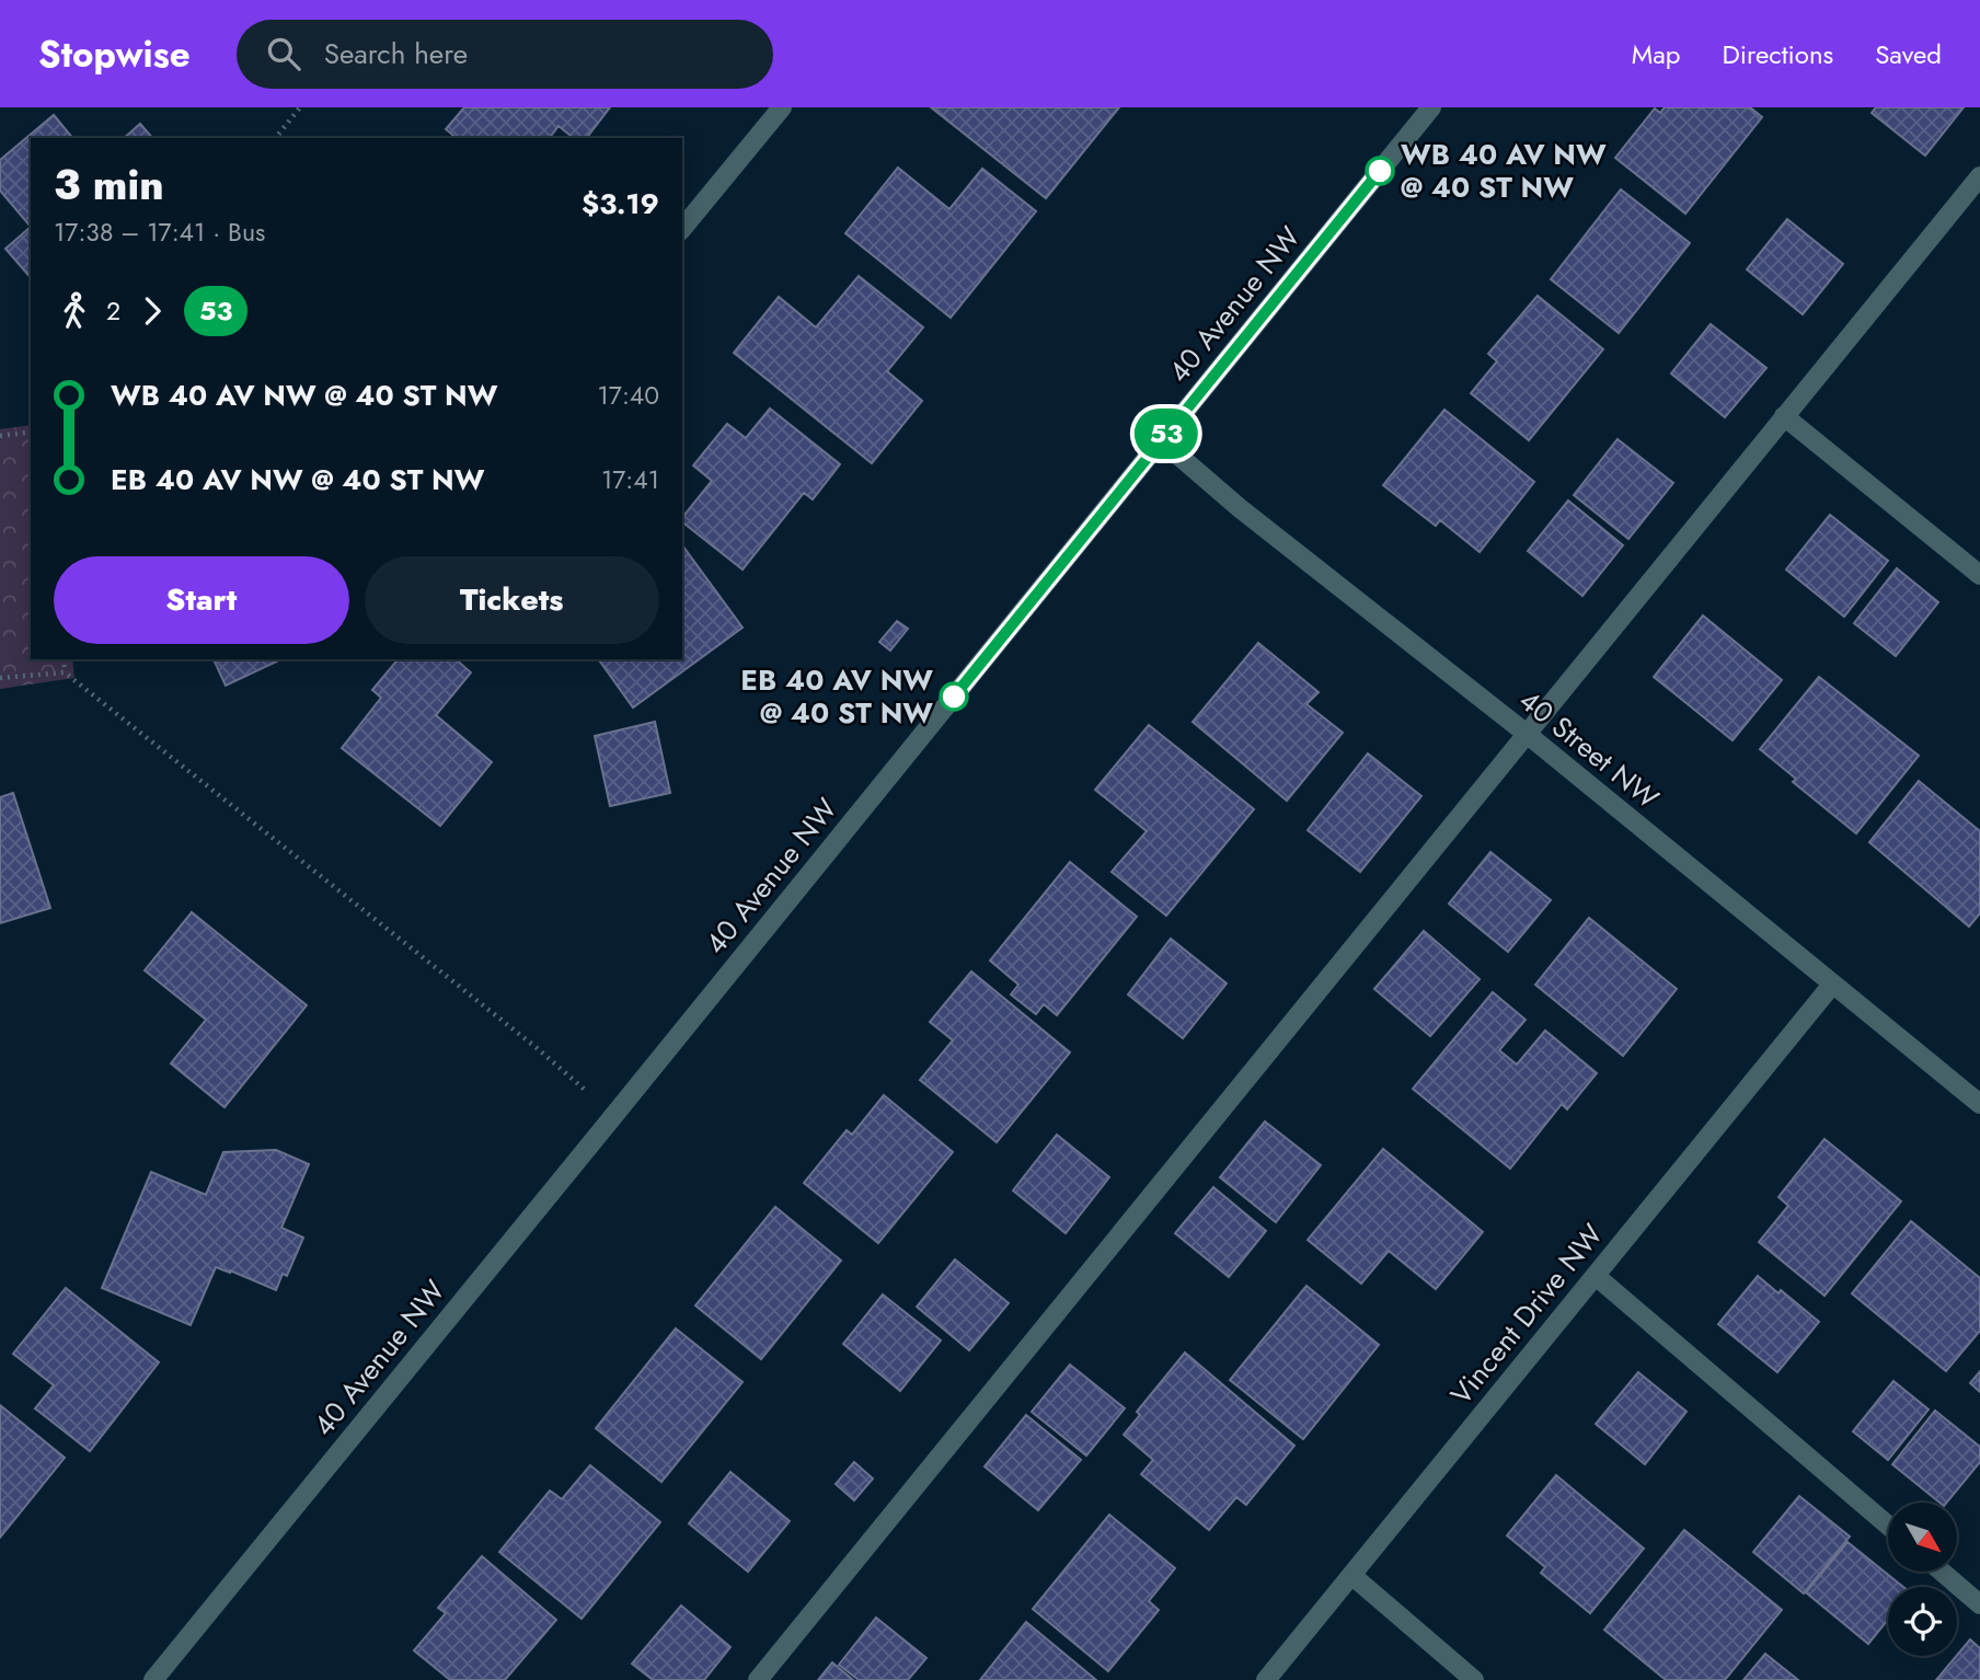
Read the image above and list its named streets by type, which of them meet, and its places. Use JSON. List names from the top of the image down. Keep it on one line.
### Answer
{"streets":{"street":["40 Avenue NW","40 Street NW","Vincent Drive NW"]},"crossings":[["40 Avenue NW","40 Street NW"],["40 Street NW","Vincent Drive NW"]],"places":["WB 40 AV NW @ 40 ST NW","EB 40 AV NW @ 40 ST NW"],"lines":["bus line 53"],"north":"bottom right","page":{"header":"Stopwise","search":"Search here","nav":["Map","Directions","Saved"],"on_map":"53","heading":["3 min","17:38 – 17:41 · Bus","$3.19"],"legs":["2","53"],"list":[{"name":"WB 40 AV NW @ 40 ST NW","value":"17:40"},{"name":"EB 40 AV NW @ 40 ST NW","value":"17:41"}],"buttons":["Start","Tickets"]}}
